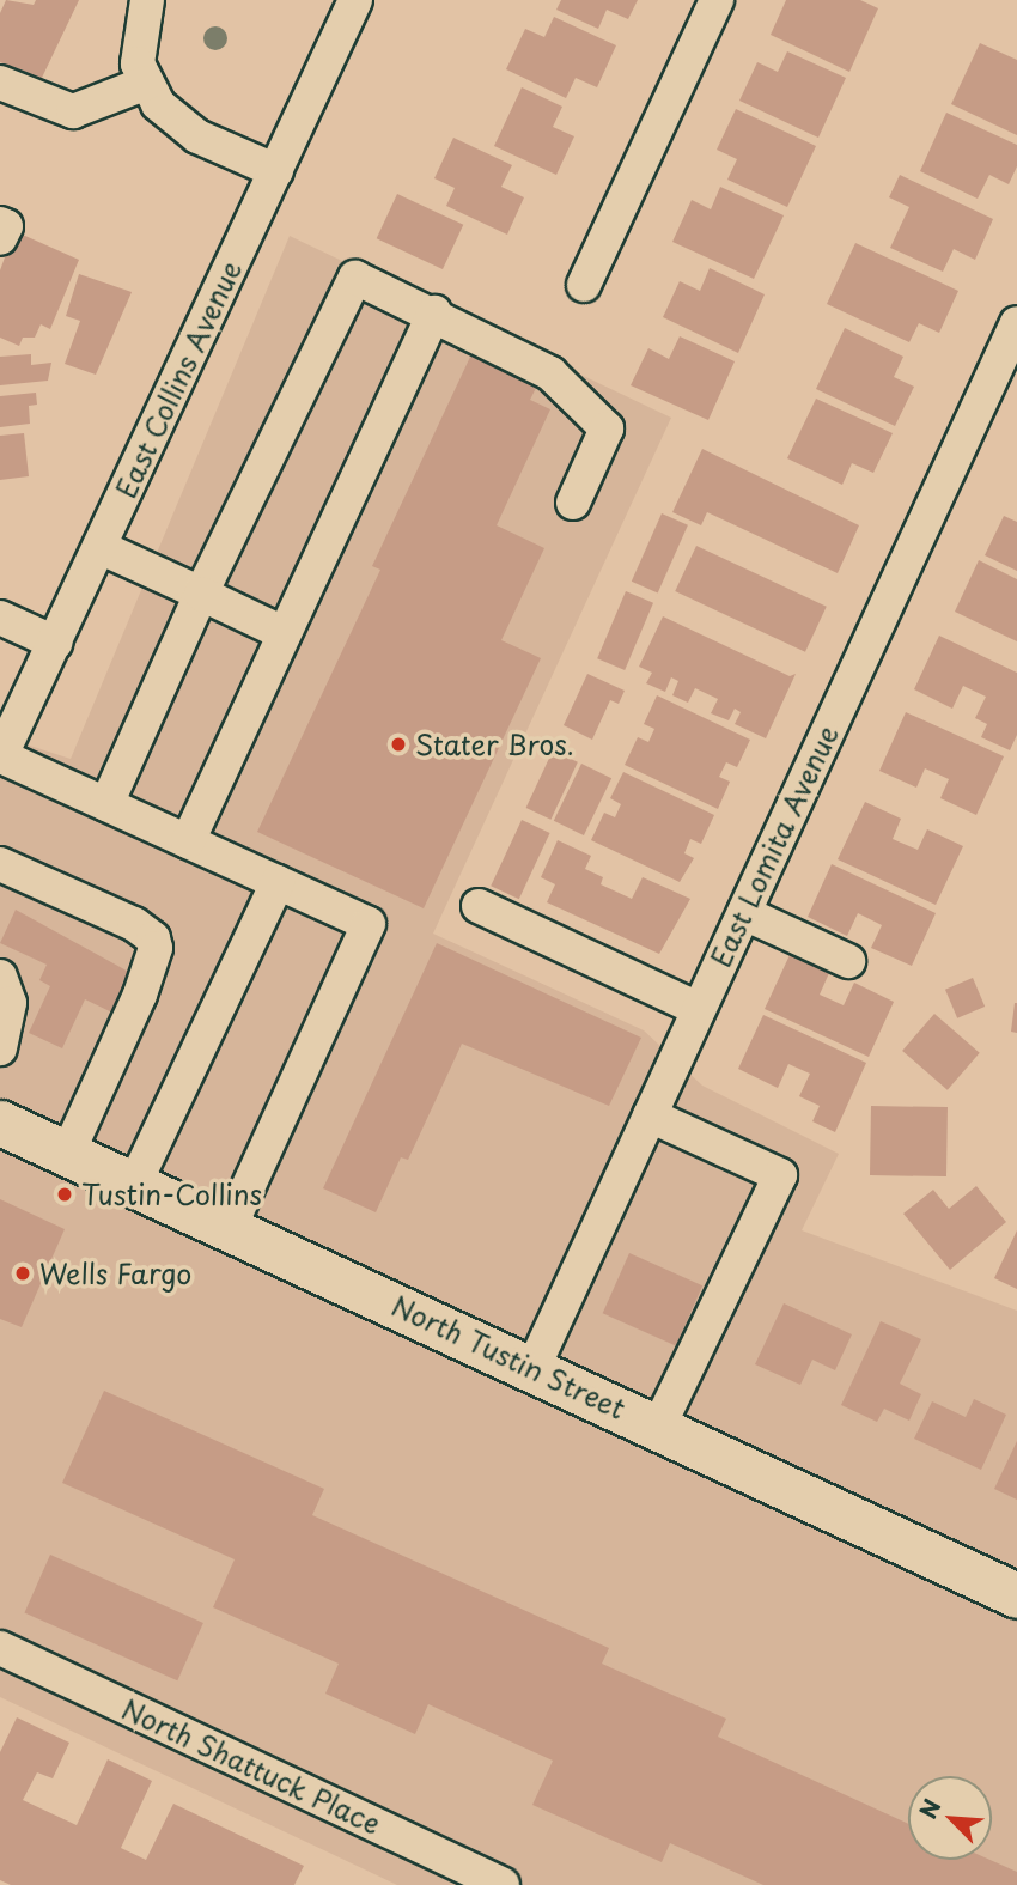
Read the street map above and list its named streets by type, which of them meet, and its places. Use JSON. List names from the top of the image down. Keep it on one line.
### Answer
{"streets":{"main road":["North Tustin Street"],"street":["East Collins Avenue","East Lomita Avenue","North Shattuck Place"]},"crossings":[["East Lomita Avenue","North Tustin Street"]],"places":["Stater Bros.","Tustin-Collins","Wells Fargo"],"north":"top left"}
